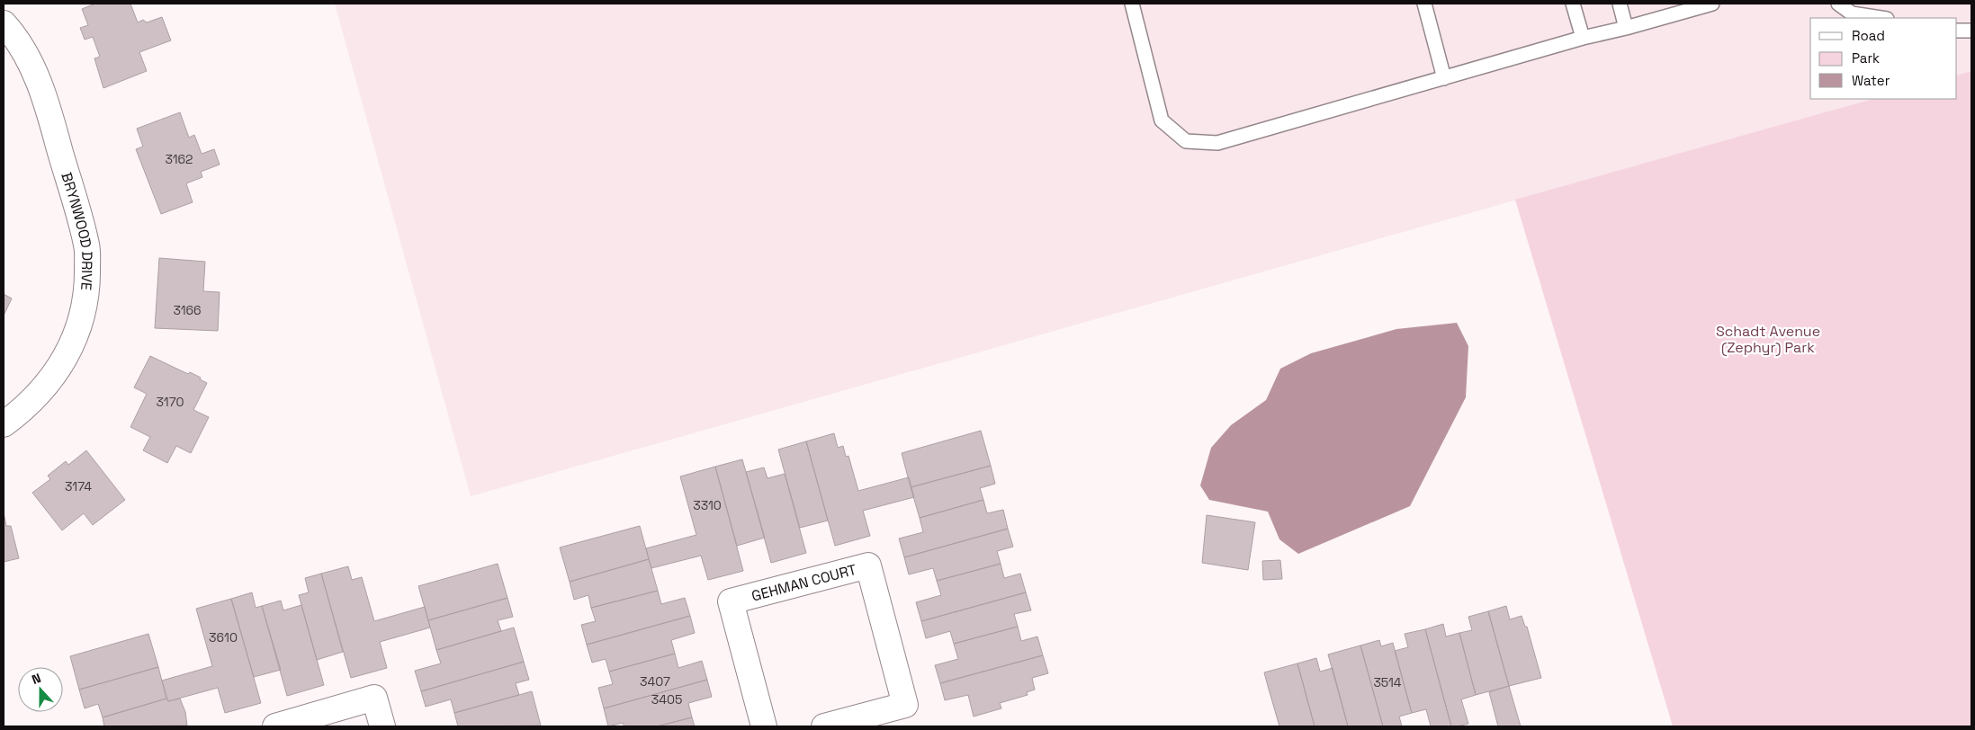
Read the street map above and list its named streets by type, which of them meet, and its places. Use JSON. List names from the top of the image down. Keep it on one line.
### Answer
{"streets":{"street":["BRYNWOOD DRIVE","GEHMAN COURT"]},"parks":["Schadt Avenue (Zephyr) Park"],"house_numbers":["3162","3166","3170","3174","3310","3610","3407","3514","3405"],"legend":["Road","Park","Water"],"north":"top"}
